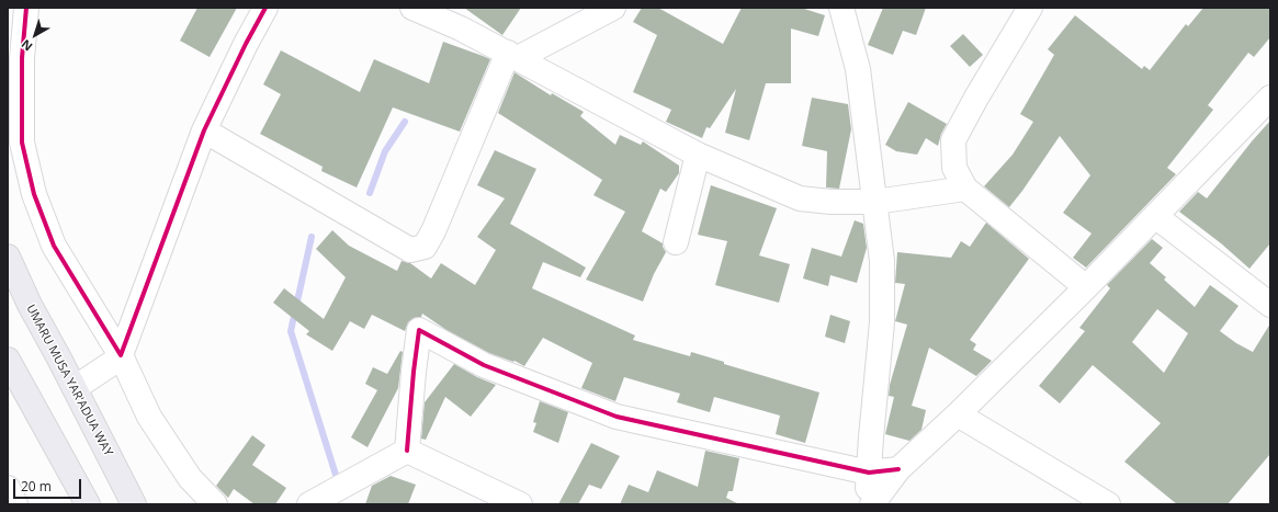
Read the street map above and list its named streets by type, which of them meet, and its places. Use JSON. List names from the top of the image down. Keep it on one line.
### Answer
{"streets":{"main road":["UMARU MUSA YAR'ADUA WAY"]},"scale_bar":"20 m","north":"bottom left"}
